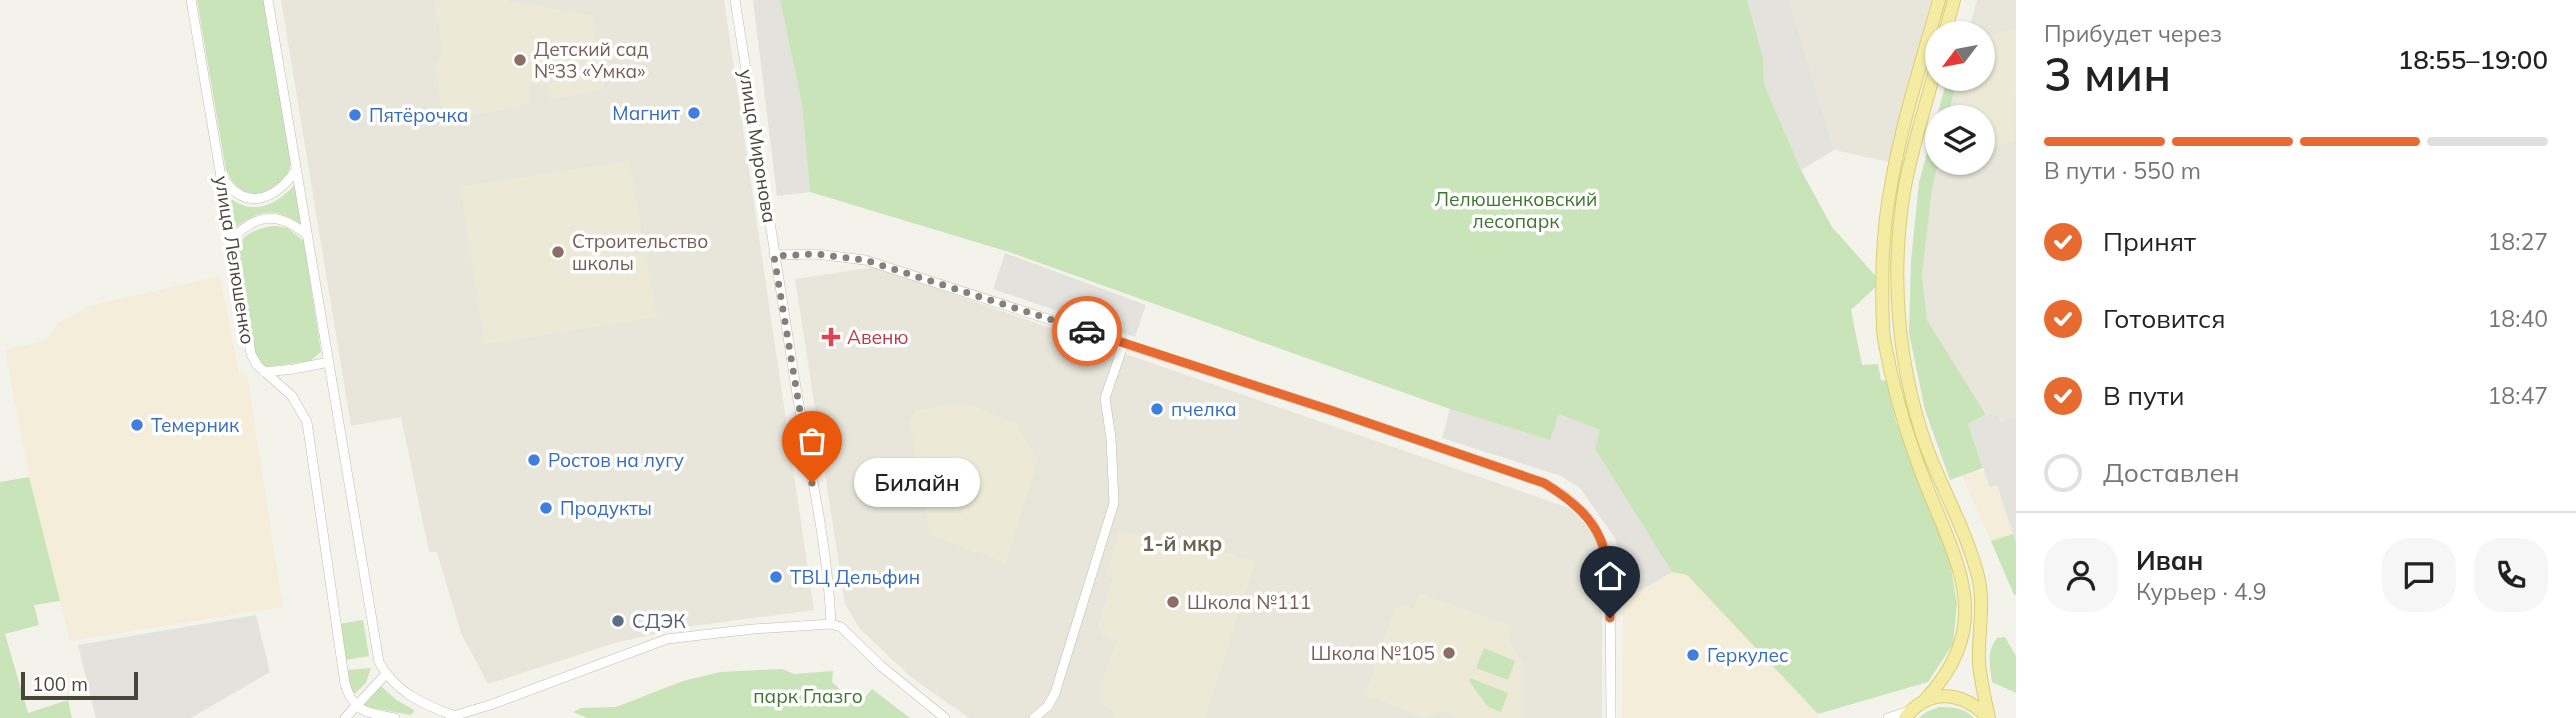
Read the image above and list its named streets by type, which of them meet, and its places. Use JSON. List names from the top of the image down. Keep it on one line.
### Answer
{"streets":{"street":["улица Миронова","улица Лелюшенко"]},"districts":["1-й мкр"],"parks":["Лелюшенковский лесопарк","парк Глазго"],"places":{"other":["Детский сад №33 «Умка»","Магнит","Пятёрочка","Строительство школы","пчелка","Темерник","Ростов на лугу","Билайн","Продукты","ТВЦ Дельфин","Школа №111","СДЭК","Школа №105","Геркулес"],"health":["Авеню"]},"scale_bar":"100 m","north":"bottom left","page":{"heading":["3 мин","Прибудет через","18:55–19:00"],"panel":["Иван","Курьер · 4.9"],"bar":"В пути · 550 m","list":[["Принят","18:27"],["Готовится","18:40"],["В пути","18:47"],"Доставлен"],"bubble":"Билайн","scale":"100 m"}}
